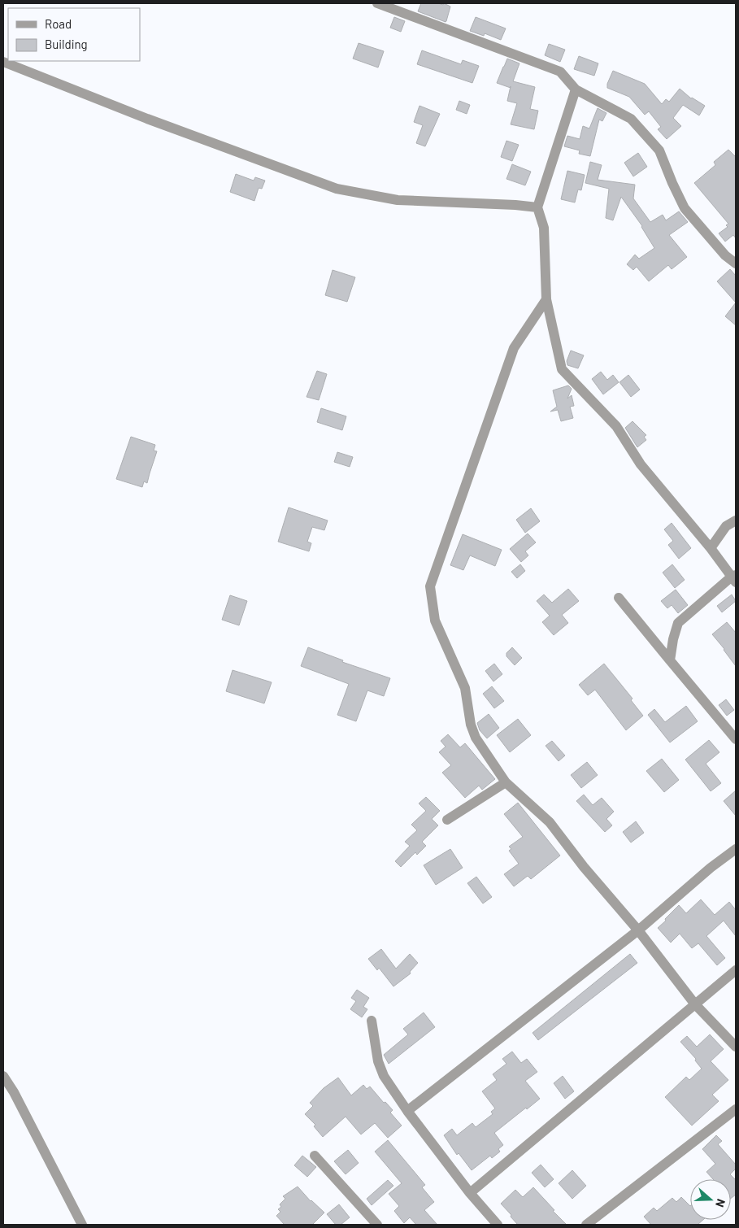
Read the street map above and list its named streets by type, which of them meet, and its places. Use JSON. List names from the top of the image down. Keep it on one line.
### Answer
{"legend":["Road","Building"],"north":"right"}
